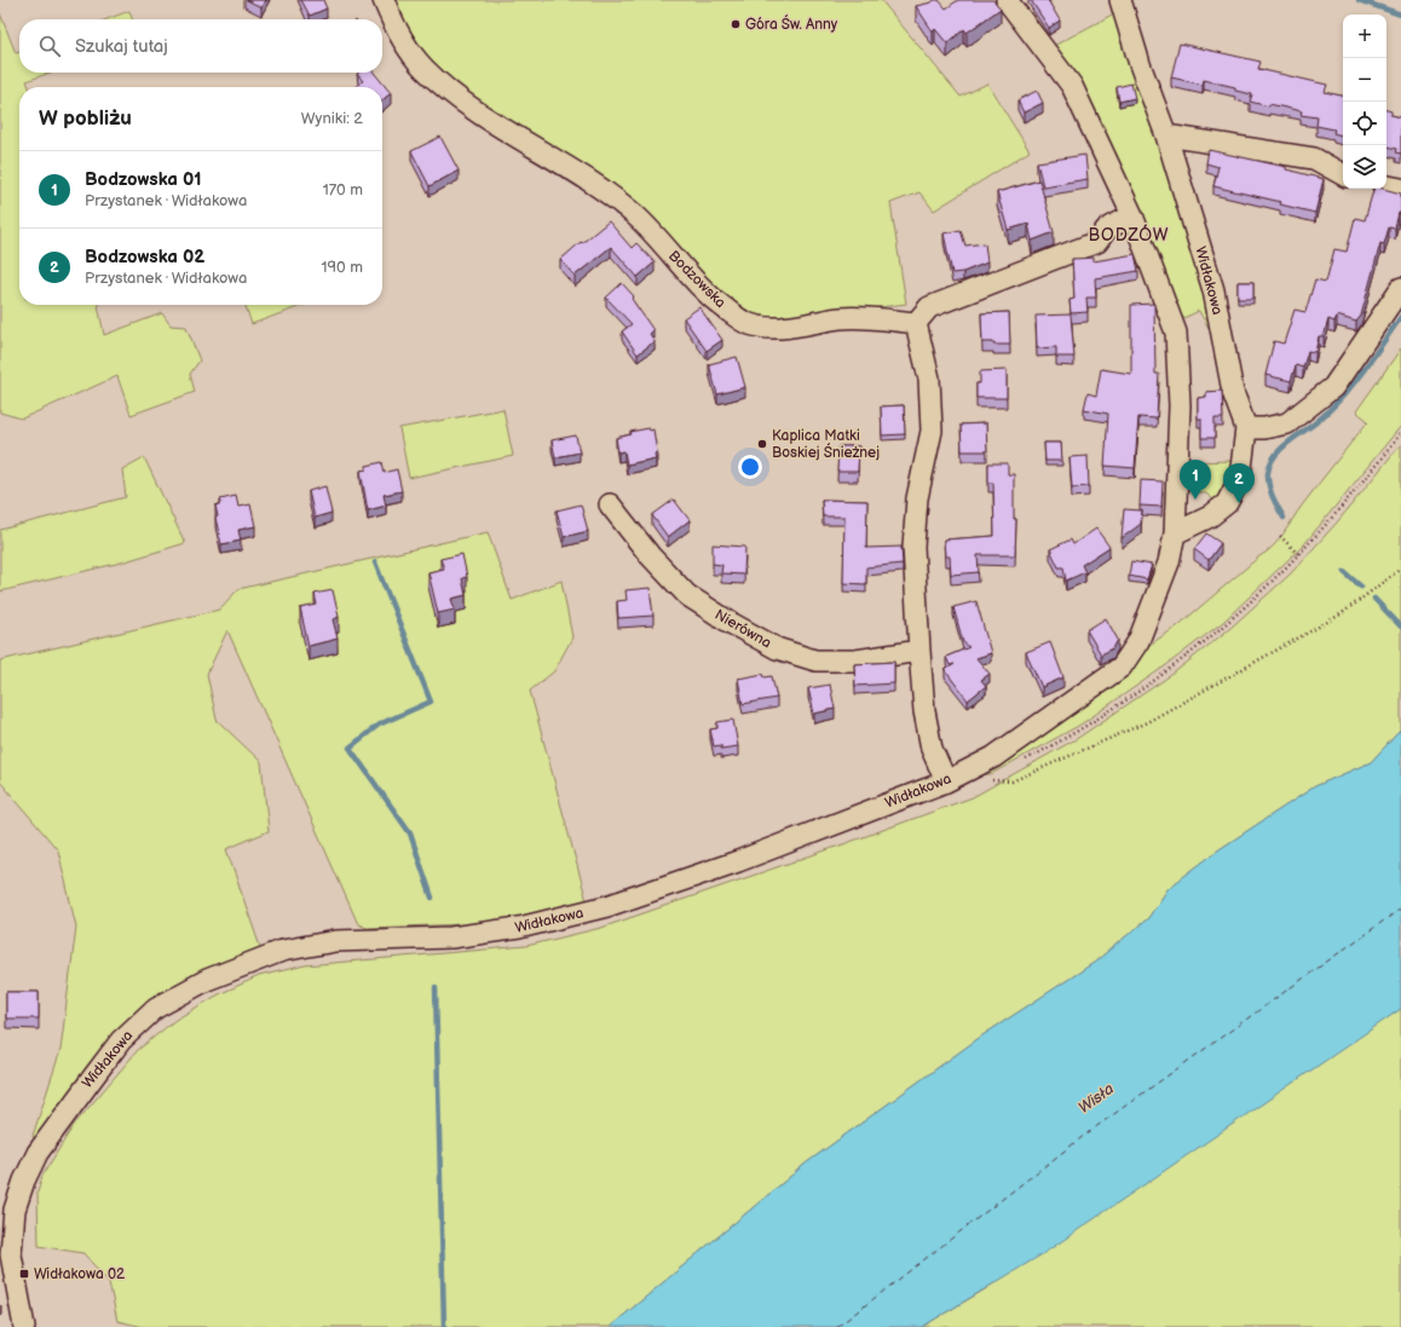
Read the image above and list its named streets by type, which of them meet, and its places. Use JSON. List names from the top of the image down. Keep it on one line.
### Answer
{"streets":{"street":["Bodzowska","Widłakowa","Nierówna"]},"districts":["BODZÓW"],"water":["Wisła"],"places":{"other":["Góra Św. Anny","Kaplica Matki Boskiej Śnieżnej"],"transit":["Widłakowa 02"]},"page":{"map_buttons":["+","−"],"search":"Szukaj tutaj","heading":["W pobliżu","Wyniki: 2"],"list":[{"mark":"1","name":"Bodzowska 01","note":"Przystanek · Widłakowa","value":"170 m"},{"mark":"2","name":"Bodzowska 02","note":"Przystanek · Widłakowa","value":"190 m"}],"pins":["1","2"]}}
